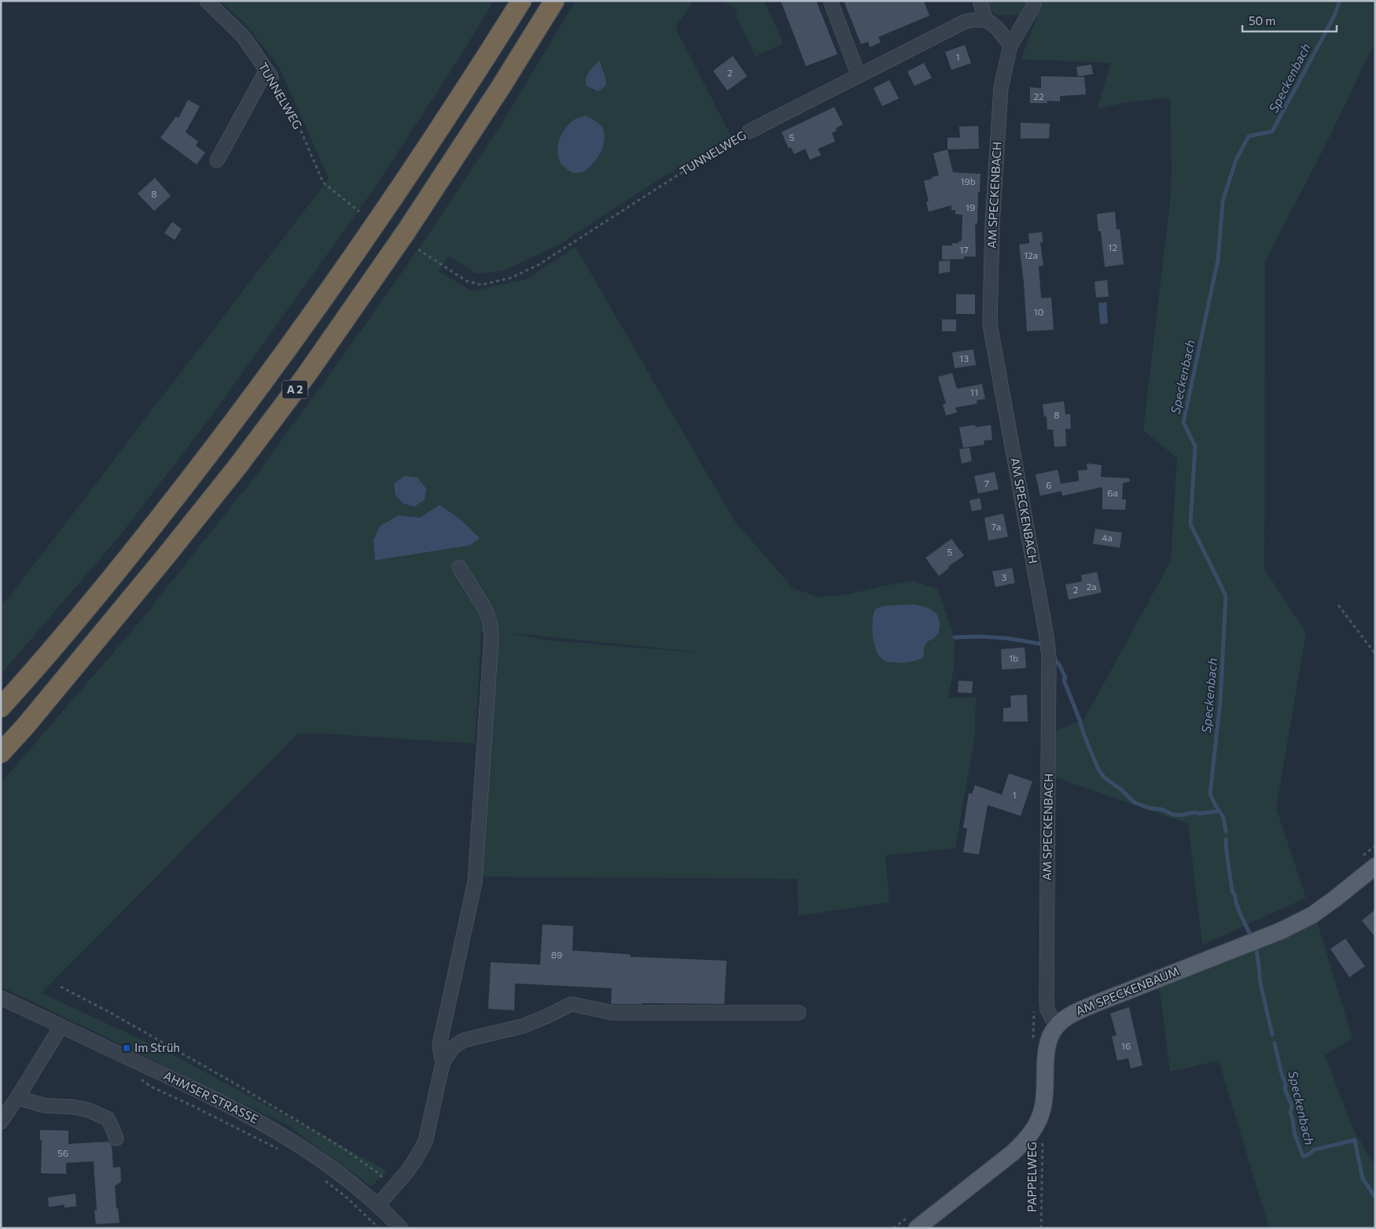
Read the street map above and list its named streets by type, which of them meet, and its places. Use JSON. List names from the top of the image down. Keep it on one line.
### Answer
{"streets":{"highway":["A 2"],"main road":["AM SPECKENBAUM"],"street":["TUNNELWEG","AM SPECKENBACH","AHMSER STRASSE"],"path":["PAPPELWEG"]},"crossings":[["AM SPECKENBACH","AM SPECKENBAUM"],["AM SPECKENBAUM","PAPPELWEG"]],"water":["Speckenbach"],"places":{"transit":["Im Strüh"]},"house_numbers":["1","2","22","5","19b","8","19","12","17","12a","10","13","11","8","7","6","6a","7a","4a","5","3","2a","2","1b","1","89","16","56"],"scale_bar":"50 m"}
